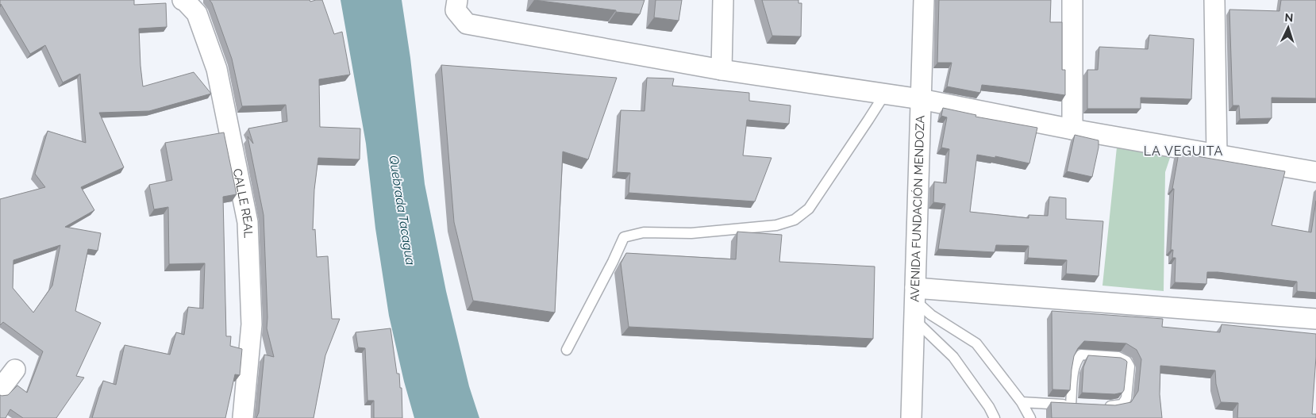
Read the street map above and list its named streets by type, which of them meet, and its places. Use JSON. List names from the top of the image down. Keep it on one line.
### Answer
{"streets":{"street":["CALLE REAL","AVENIDA FUNDACIÓN MENDOZA"]},"districts":["LA VEGUITA"],"water":["Quebrada Tacagua"],"north":"top"}
